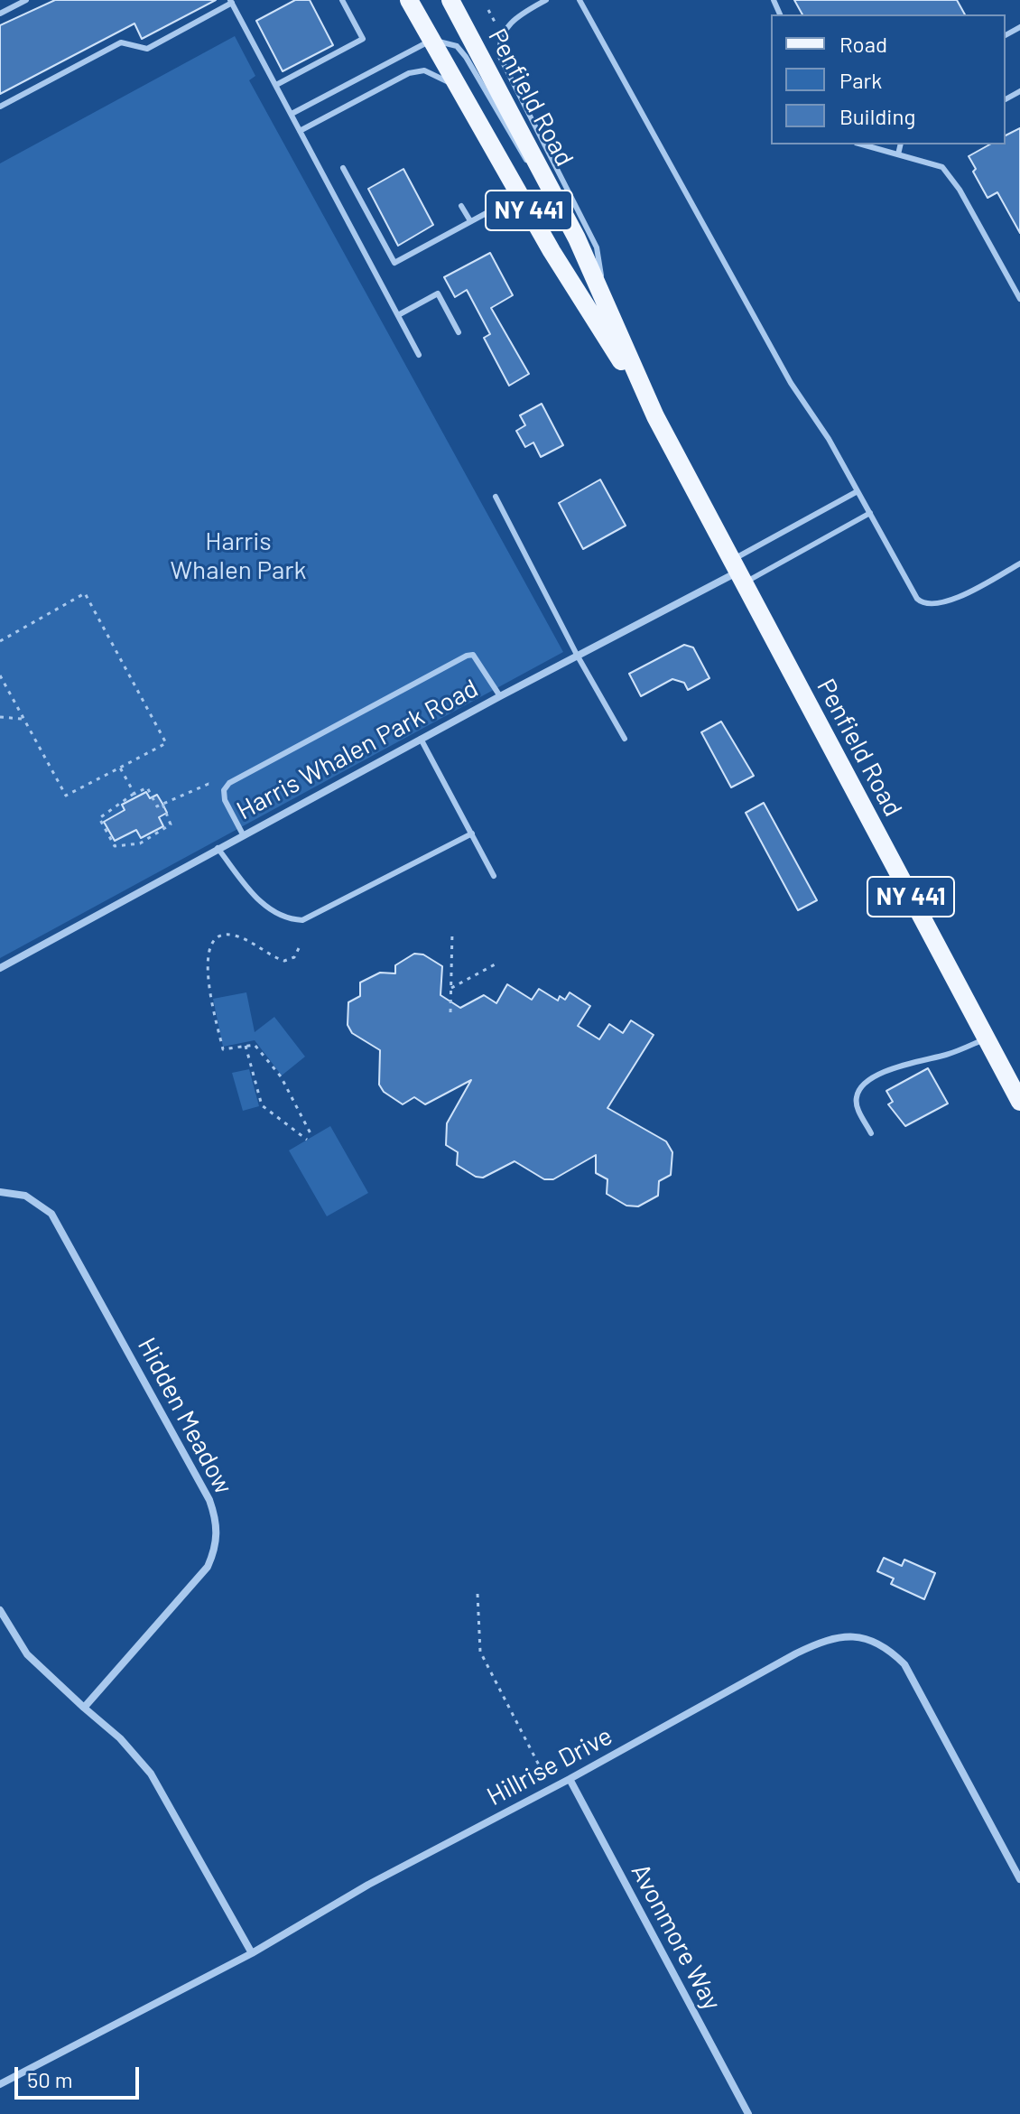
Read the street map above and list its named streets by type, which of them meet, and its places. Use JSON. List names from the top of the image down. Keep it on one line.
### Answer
{"streets":{"main road":["Penfield Road","NY 441"],"street":["Harris Whalen Park Road","Hidden Meadow","Hillrise Drive","Avonmore Way"]},"crossings":[["Penfield Road","Harris Whalen Park Road"],["Hillrise Drive","Avonmore Way"]],"parks":["Harris Whalen Park"],"legend":["Road","Park","Building"],"scale_bar":"50 m"}
